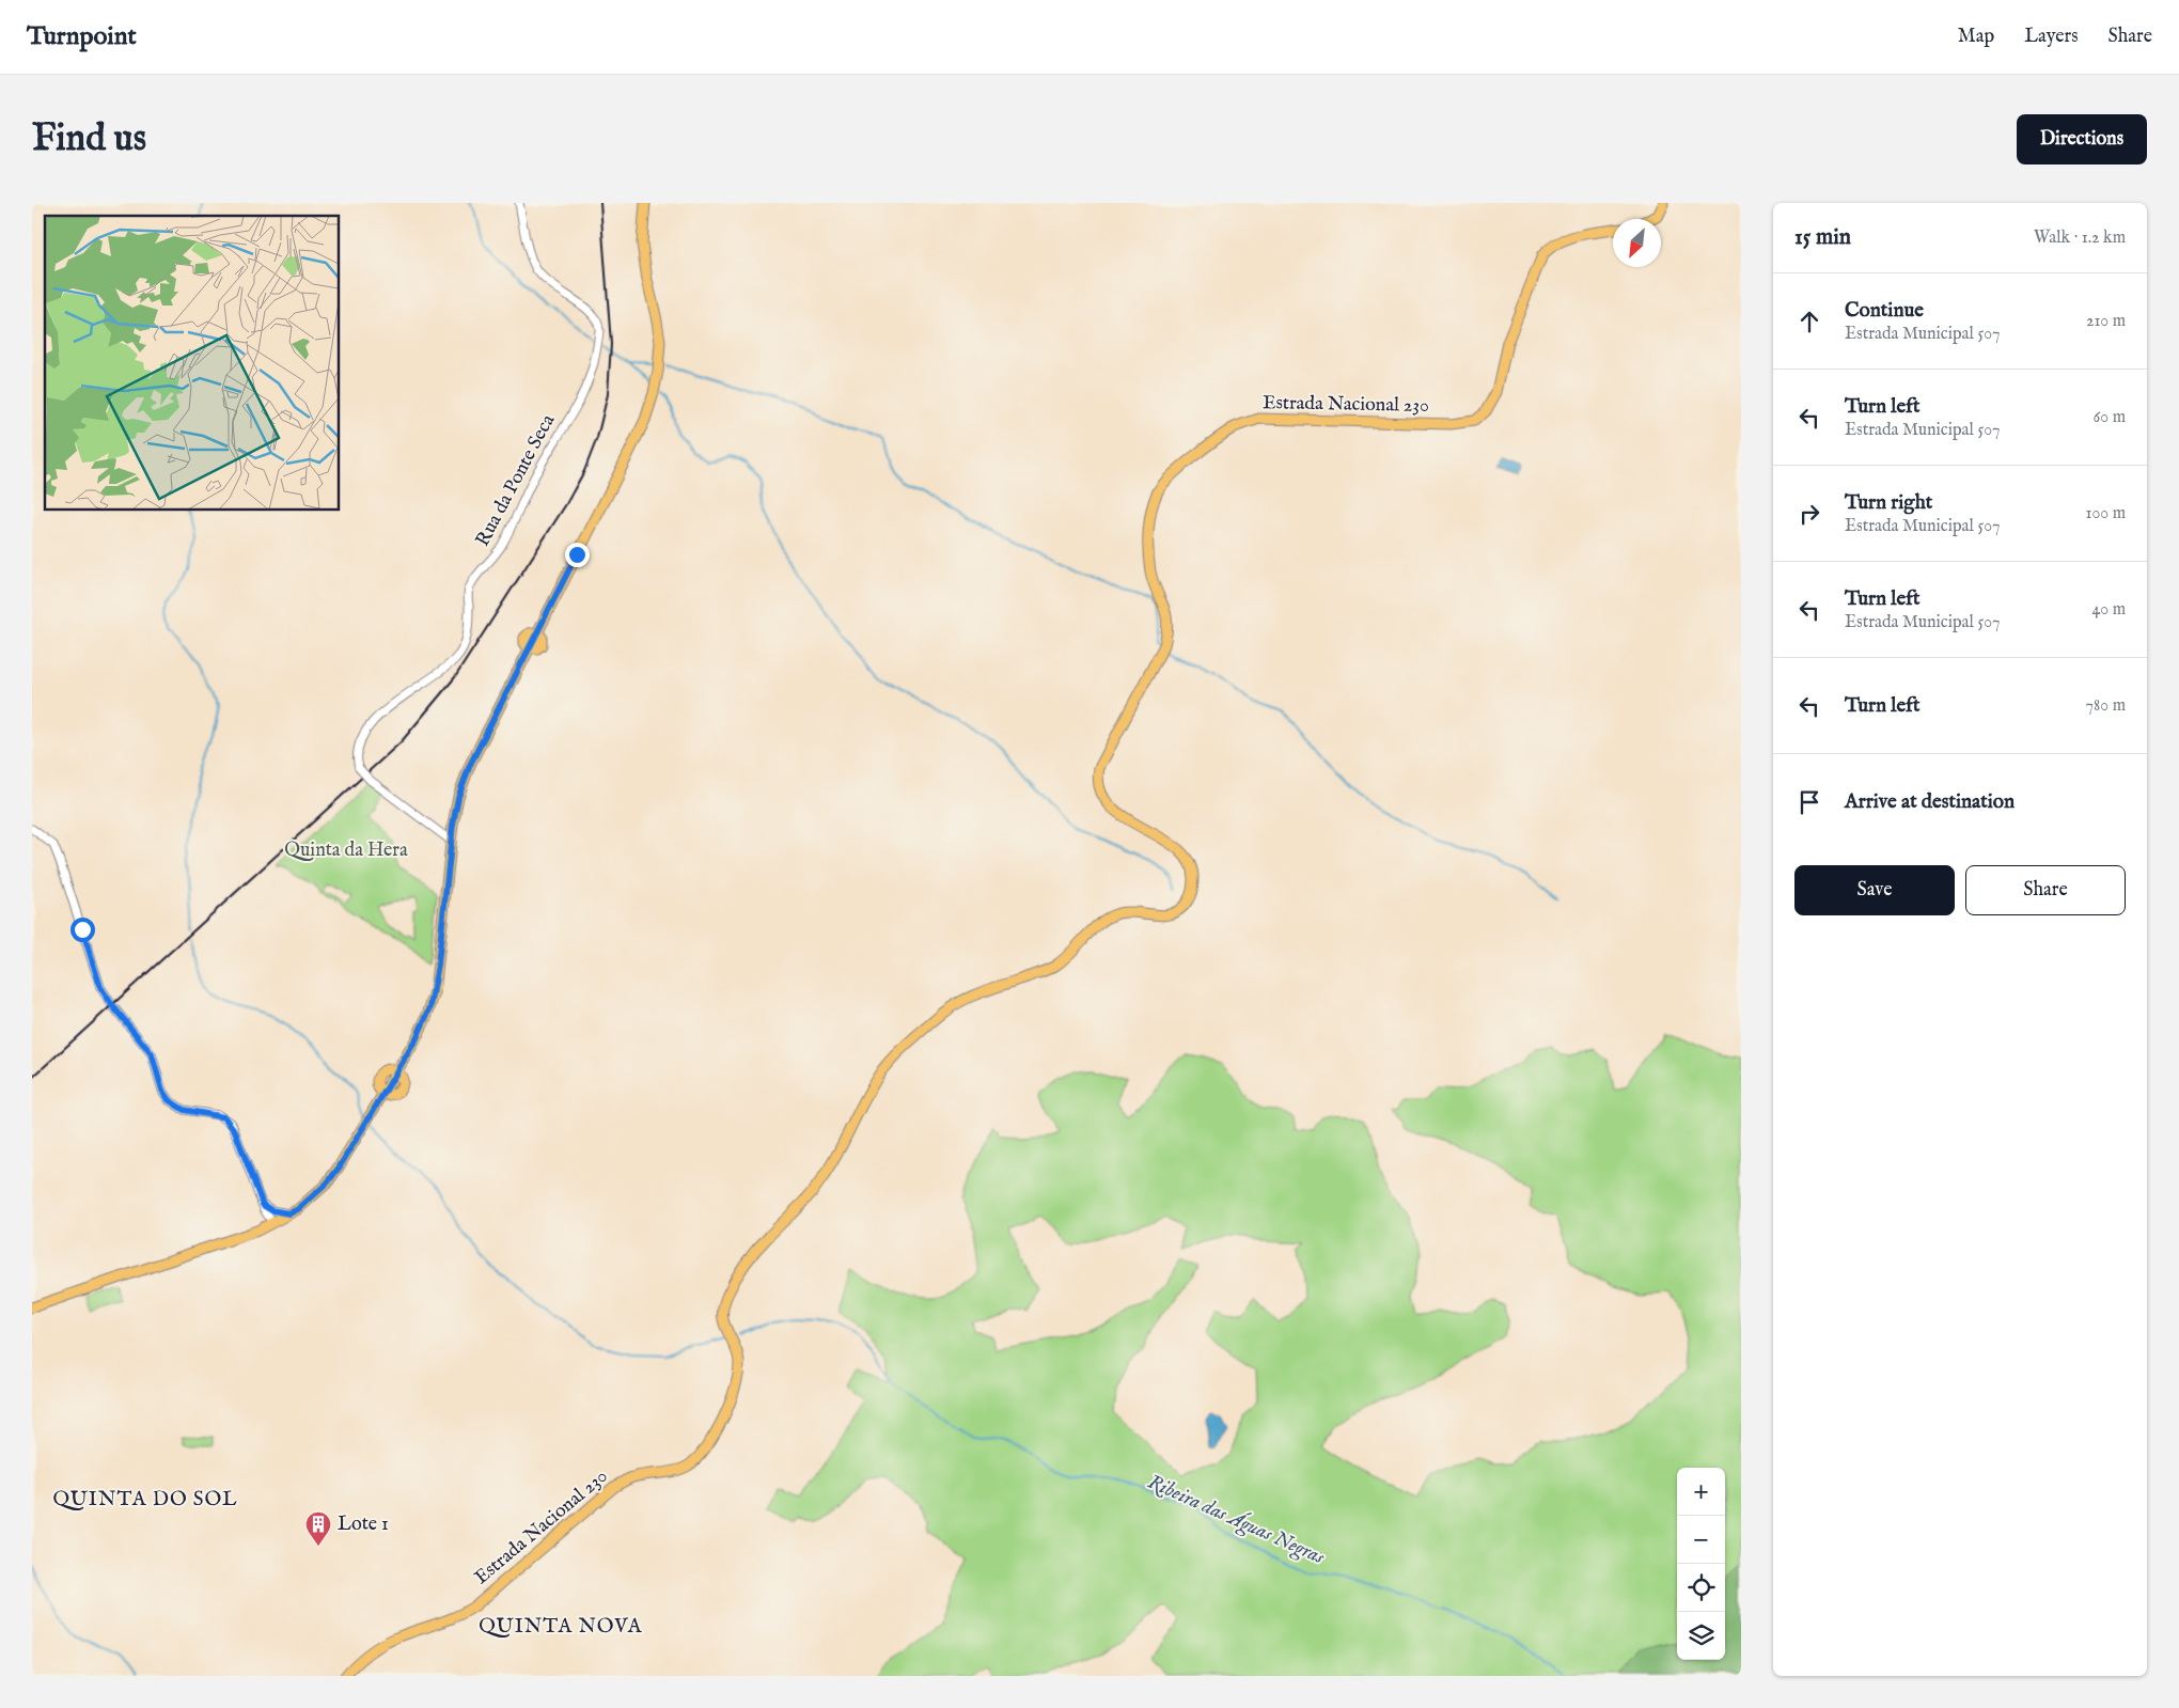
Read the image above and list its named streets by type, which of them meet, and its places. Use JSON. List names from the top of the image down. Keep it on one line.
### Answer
{"streets":{"main road":["Estrada Nacional 230"],"street":["Rua da Ponte Seca"]},"districts":["QUINTA DO SOL","QUINTA NOVA"],"water":["Ribeira das Águas Negras"],"parks":["Quinta da Hera"],"places":{"building":["Lote 1"]},"north":"bottom left","page":{"header":"Turnpoint","nav":["Map","Layers","Share"],"buttons":["Directions",["Save","Share"]],"title":"Find us","heading":["15 min","Walk · 1.2 km"],"list":[["Continue","Estrada Municipal 507","210 m"],["Turn left","Estrada Municipal 507","60 m"],["Turn right","Estrada Municipal 507","100 m"],["Turn left","Estrada Municipal 507","40 m"],["Turn left","780 m"],"Arrive at destination"],"map_buttons":["+","−"]}}
